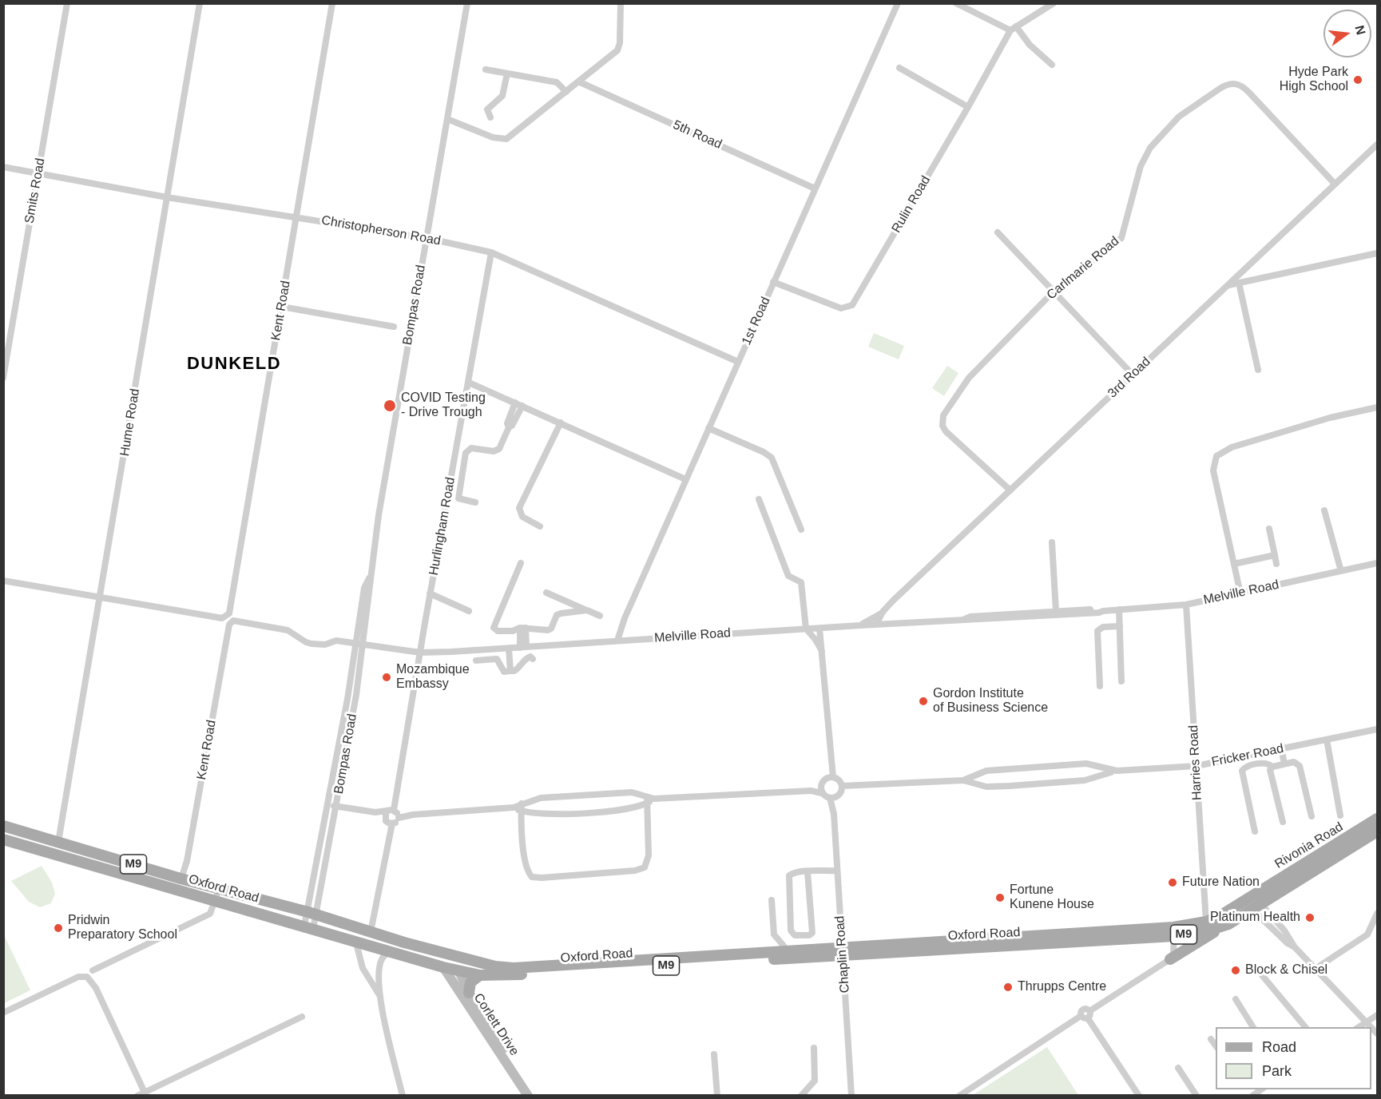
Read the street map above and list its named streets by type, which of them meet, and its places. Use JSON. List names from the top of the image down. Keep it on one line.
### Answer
{"streets":{"main road":["Rivonia Road","M9","Oxford Road","Corlett Drive"],"street":["5th Road","Smits Road","Rulin Road","Christopherson Road","Carlmarie Road","Bompas Road","Kent Road","1st Road","3rd Road","Hume Road","Hurlingham Road","Melville Road","Fricker Road","Harries Road","Chaplin Road"]},"crossings":[["5th Road","1st Road"],["Smits Road","Christopherson Road"],["Rulin Road","1st Road"],["Christopherson Road","Bompas Road"],["Christopherson Road","Kent Road"],["Christopherson Road","1st Road"],["Christopherson Road","Hume Road"],["Christopherson Road","Hurlingham Road"],["Carlmarie Road","3rd Road"],["Bompas Road","Melville Road"],["Bompas Road","Oxford Road"],["Kent Road","Melville Road"],["Kent Road","Oxford Road"],["1st Road","Melville Road"],["3rd Road","Melville Road"],["Hume Road","Melville Road"],["Hume Road","Oxford Road"],["Hurlingham Road","Melville Road"],["Hurlingham Road","Oxford Road"],["Melville Road","Harries Road"],["Fricker Road","Harries Road"],["Harries Road","Oxford Road"],["Rivonia Road","Oxford Road"],["Oxford Road","Chaplin Road"],["Oxford Road","Corlett Drive"]],"districts":["DUNKELD"],"places":["Hyde Park High School","COVID Testing - Drive Trough","Mozambique Embassy","Gordon Institute of Business Science","Future Nation","Fortune Kunene House","Platinum Health","Pridwin Preparatory School","Block & Chisel","Thrupps Centre"],"legend":["Road","Park"],"north":"right"}
